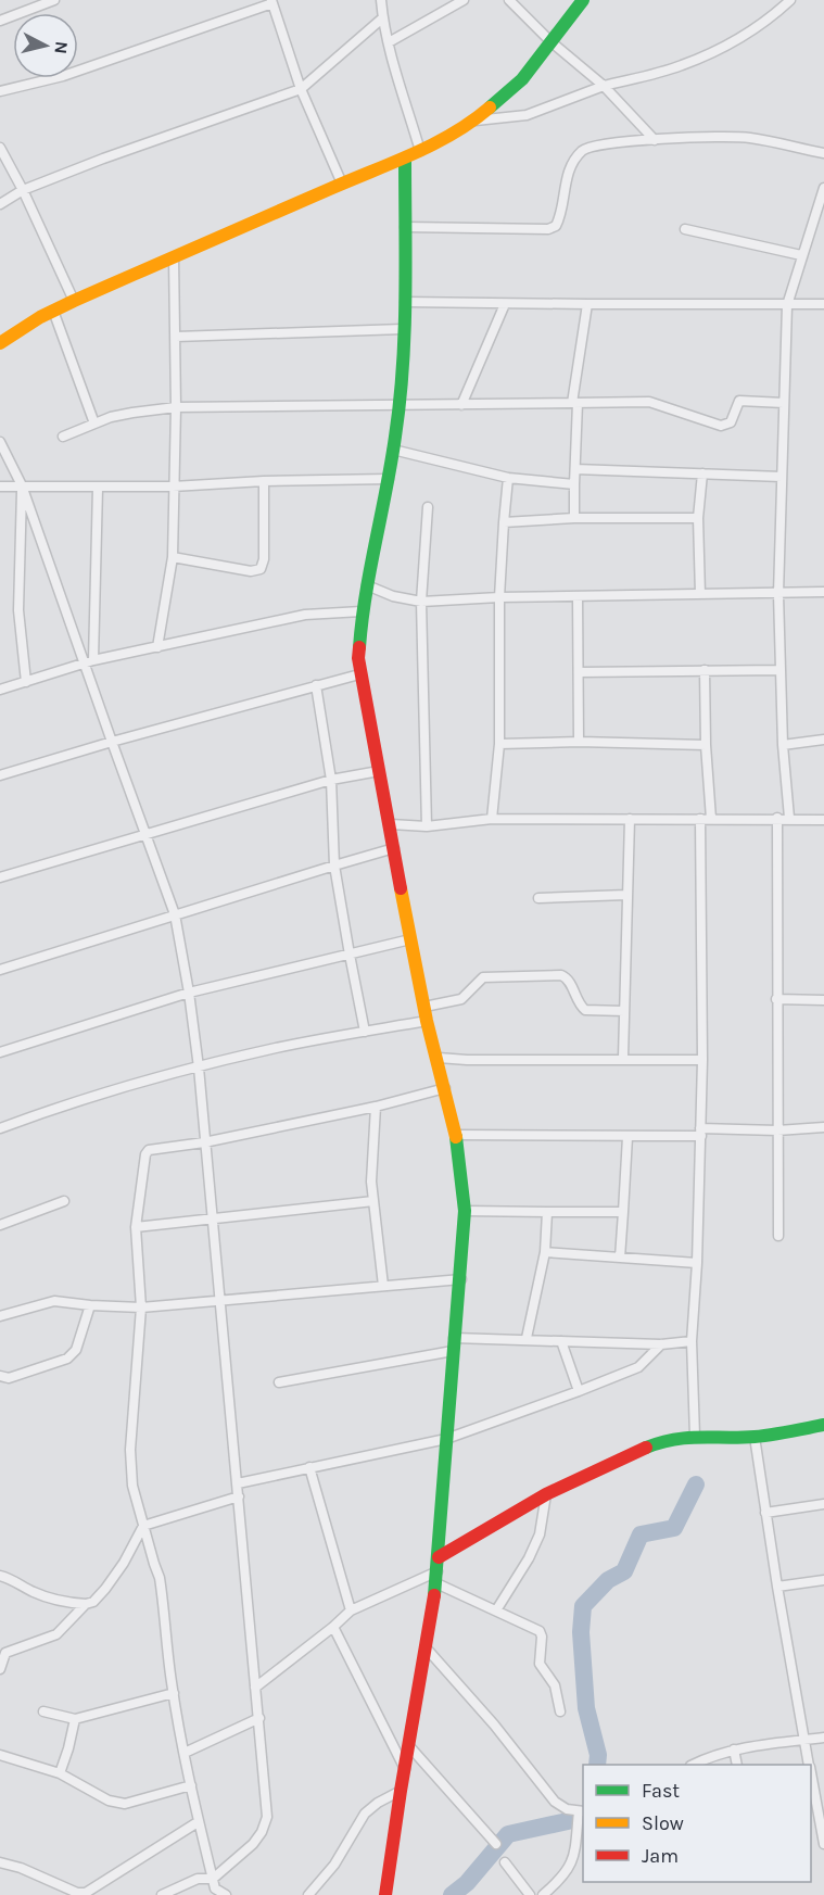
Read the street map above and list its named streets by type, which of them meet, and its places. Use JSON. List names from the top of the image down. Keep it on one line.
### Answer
{"legend":["Fast","Slow","Jam"],"north":"right"}
